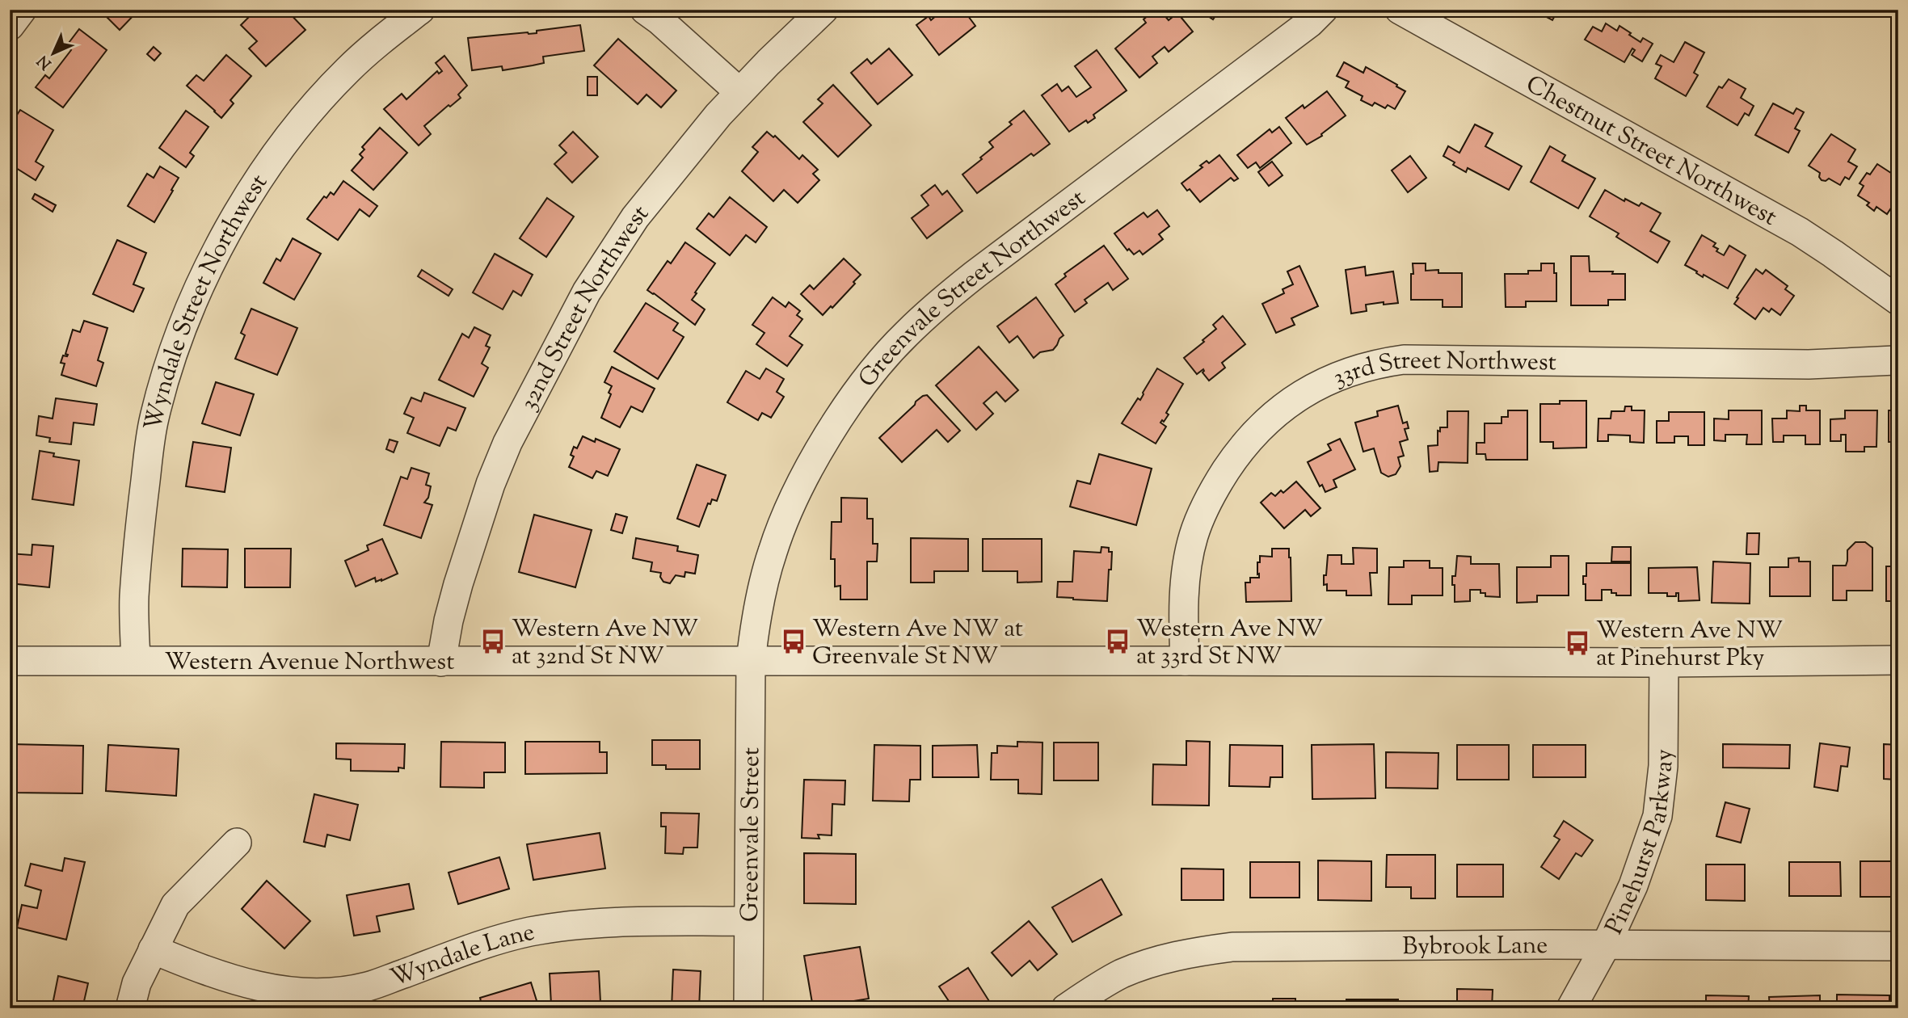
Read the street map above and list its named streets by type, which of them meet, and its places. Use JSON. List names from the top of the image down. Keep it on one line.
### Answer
{"streets":{"street":["Chestnut Street Northwest","Greenvale Street Northwest","Wyndale Street Northwest","32nd Street Northwest","33rd Street Northwest","Western Avenue Northwest","Greenvale Street","Pinehurst Parkway","Bybrook Lane","Wyndale Lane"]},"crossings":[["Greenvale Street Northwest","Western Avenue Northwest"],["Greenvale Street Northwest","Greenvale Street"],["Wyndale Street Northwest","Western Avenue Northwest"],["32nd Street Northwest","Western Avenue Northwest"],["33rd Street Northwest","Western Avenue Northwest"],["Western Avenue Northwest","Greenvale Street"],["Western Avenue Northwest","Pinehurst Parkway"],["Greenvale Street","Wyndale Lane"],["Pinehurst Parkway","Bybrook Lane"]],"places":{"bus stop":["Western Ave NW at 32nd St NW","Western Ave NW at Greenvale St NW","Western Ave NW at 33rd St NW","Western Ave NW at Pinehurst Pky"]},"north":"bottom left"}
